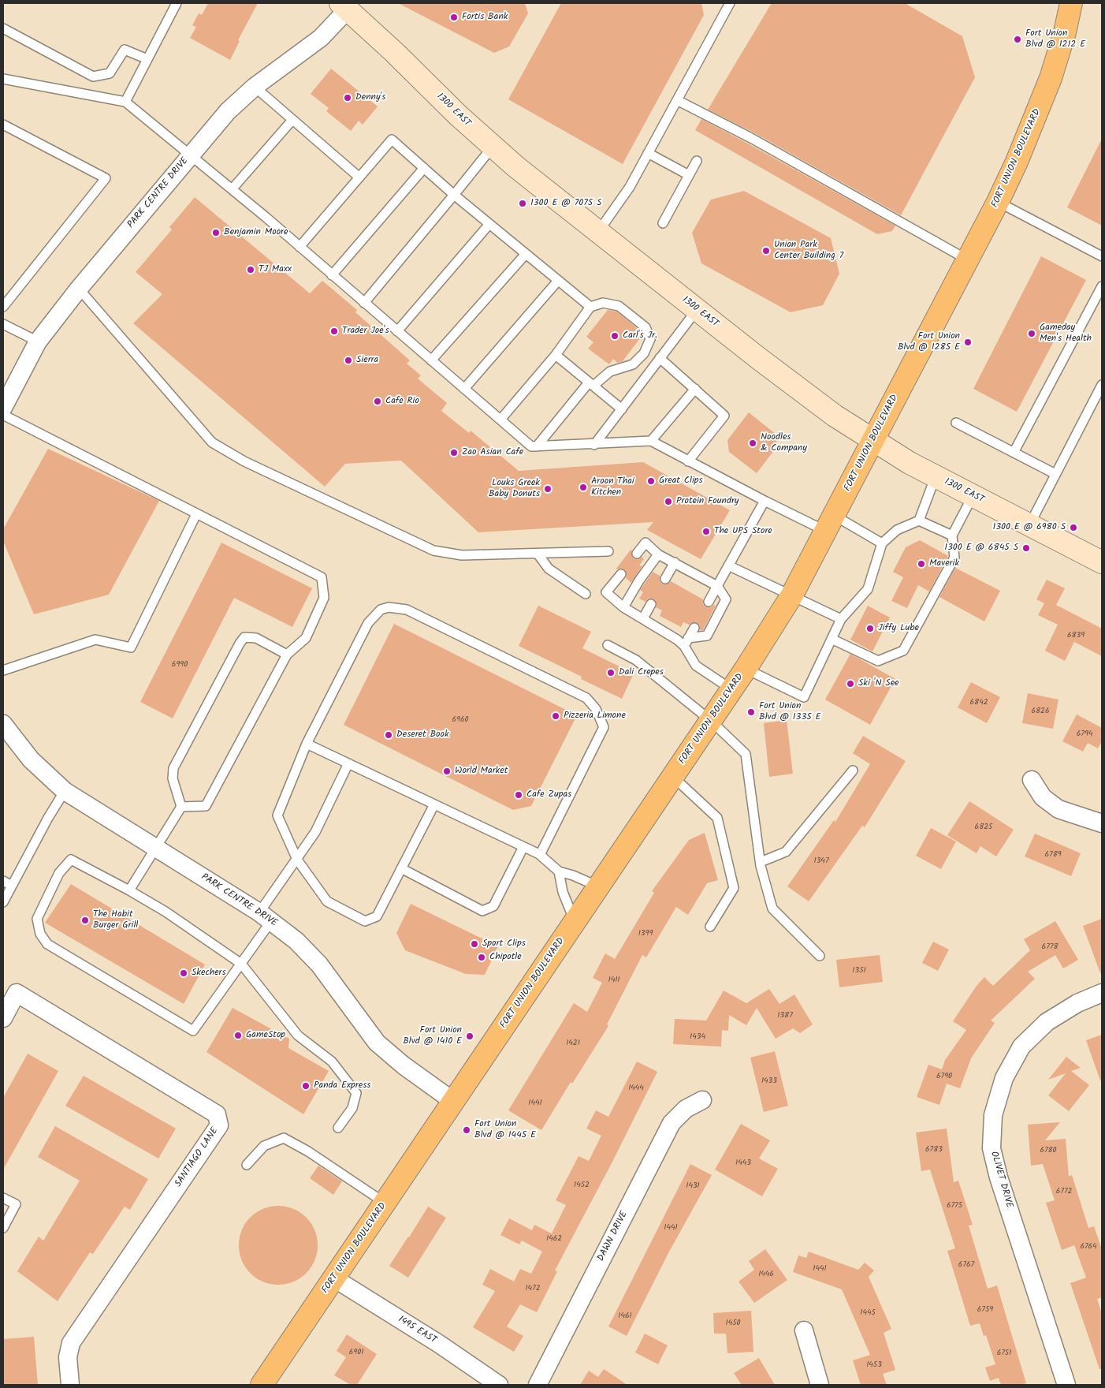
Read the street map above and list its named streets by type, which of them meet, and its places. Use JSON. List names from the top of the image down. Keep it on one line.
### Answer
{"streets":{"main road":["1300 EAST","FORT UNION BOULEVARD"],"street":["PARK CENTRE DRIVE","SANTIAGO LANE","OLIVET DRIVE","DAWN DRIVE","1495 EAST"]},"crossings":[["1300 EAST","FORT UNION BOULEVARD"],["1300 EAST","PARK CENTRE DRIVE"],["FORT UNION BOULEVARD","PARK CENTRE DRIVE"],["FORT UNION BOULEVARD","1495 EAST"]],"places":["Fortis Bank","Fort Union Blvd @ 1212 E","Denny's","1300 E @ 7075 S","Benjamin Moore","Union Park Center Building 7","TJ Maxx","Trader Joe's","Gameday Men's Health","Carl's Jr.","Fort Union Blvd @ 1285 E","Sierra","Cafe Rio","Noodles & Company","Zao Asian Cafe","Great Clips","Aroon Thai Kitchen","Louks Greek Baby Donuts","Protein Foundry","1300 E @ 6980 S","The UPS Store","1300 E @ 6845 S","Maverik","Jiffy Lube","Dali Crepes","Ski 'N See","Fort Union Blvd @ 1335 E","Pizzeria Limone","Deseret Book","World Market","Cafe Zupas","The Habit Burger Grill","Sport Clips","Chipotle","Skechers","GameStop","Fort Union Blvd @ 1410 E","Panda Express","Fort Union Blvd @ 1445 E"],"house_numbers":["6839","6990","6842","6826","6960","6794","6825","6789","1347","1399","6778","1351","1411","1387","1434","1421","6790","1433","1444","1441","6783","6780","1443","1452","1431","6772","6775","1441","1462","6764","6767","1441","1446","1472","6759","1445","1461","1450","6901","6751","1453"]}
